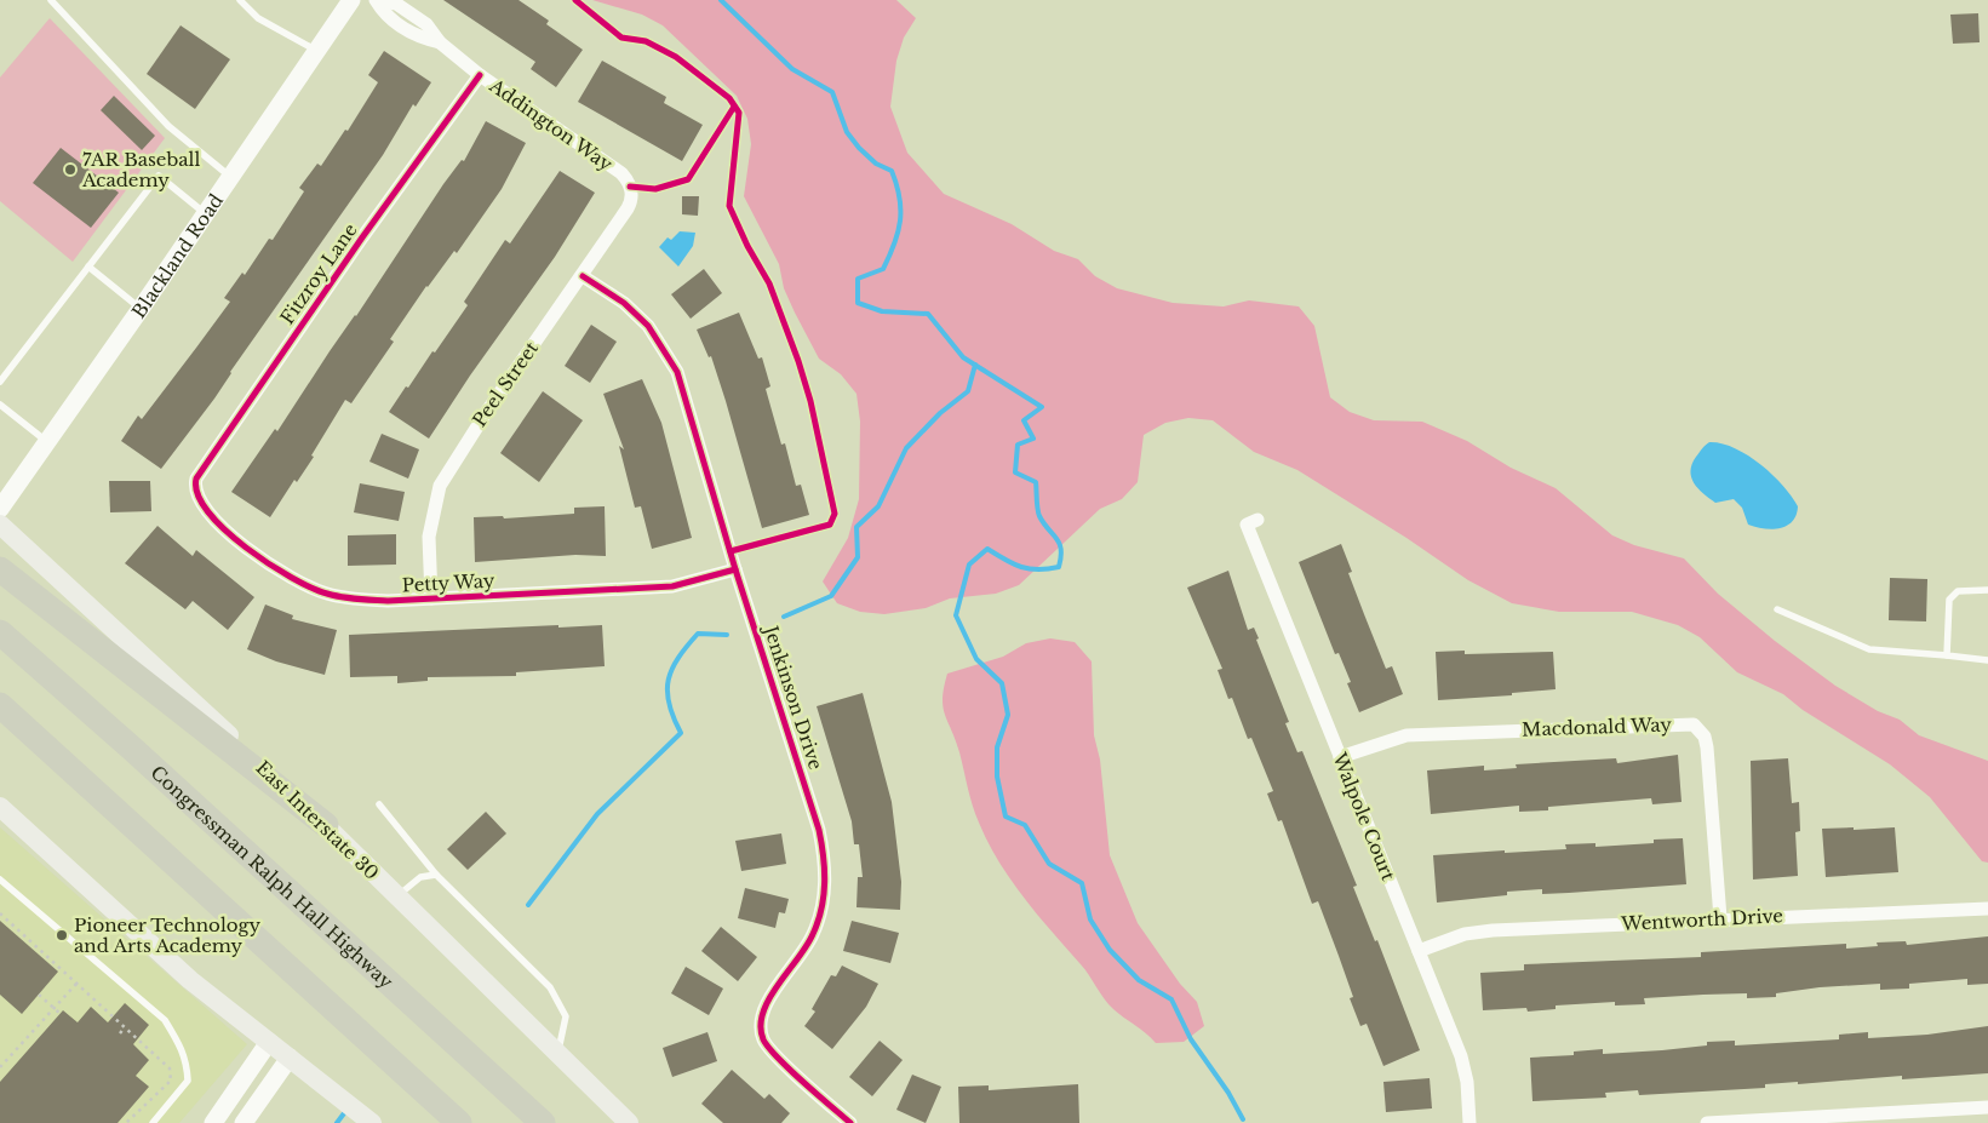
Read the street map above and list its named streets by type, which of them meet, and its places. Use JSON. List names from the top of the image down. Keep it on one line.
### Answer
{"streets":{"highway":["Congressman Ralph Hall Highway"],"main road":["East Interstate 30"],"street":["Addington Way","Blackland Road","Fitzroy Lane","Peel Street","Petty Way","Jenkinson Drive","Macdonald Way","Walpole Court","Wentworth Drive"]},"crossings":[["Addington Way","Fitzroy Lane"],["Addington Way","Peel Street"],["Fitzroy Lane","Petty Way"],["Peel Street","Petty Way"],["Peel Street","Jenkinson Drive"],["Petty Way","Jenkinson Drive"],["Macdonald Way","Walpole Court"],["Macdonald Way","Wentworth Drive"],["Walpole Court","Wentworth Drive"]],"places":["7AR Baseball Academy","Pioneer Technology and Arts Academy"]}
